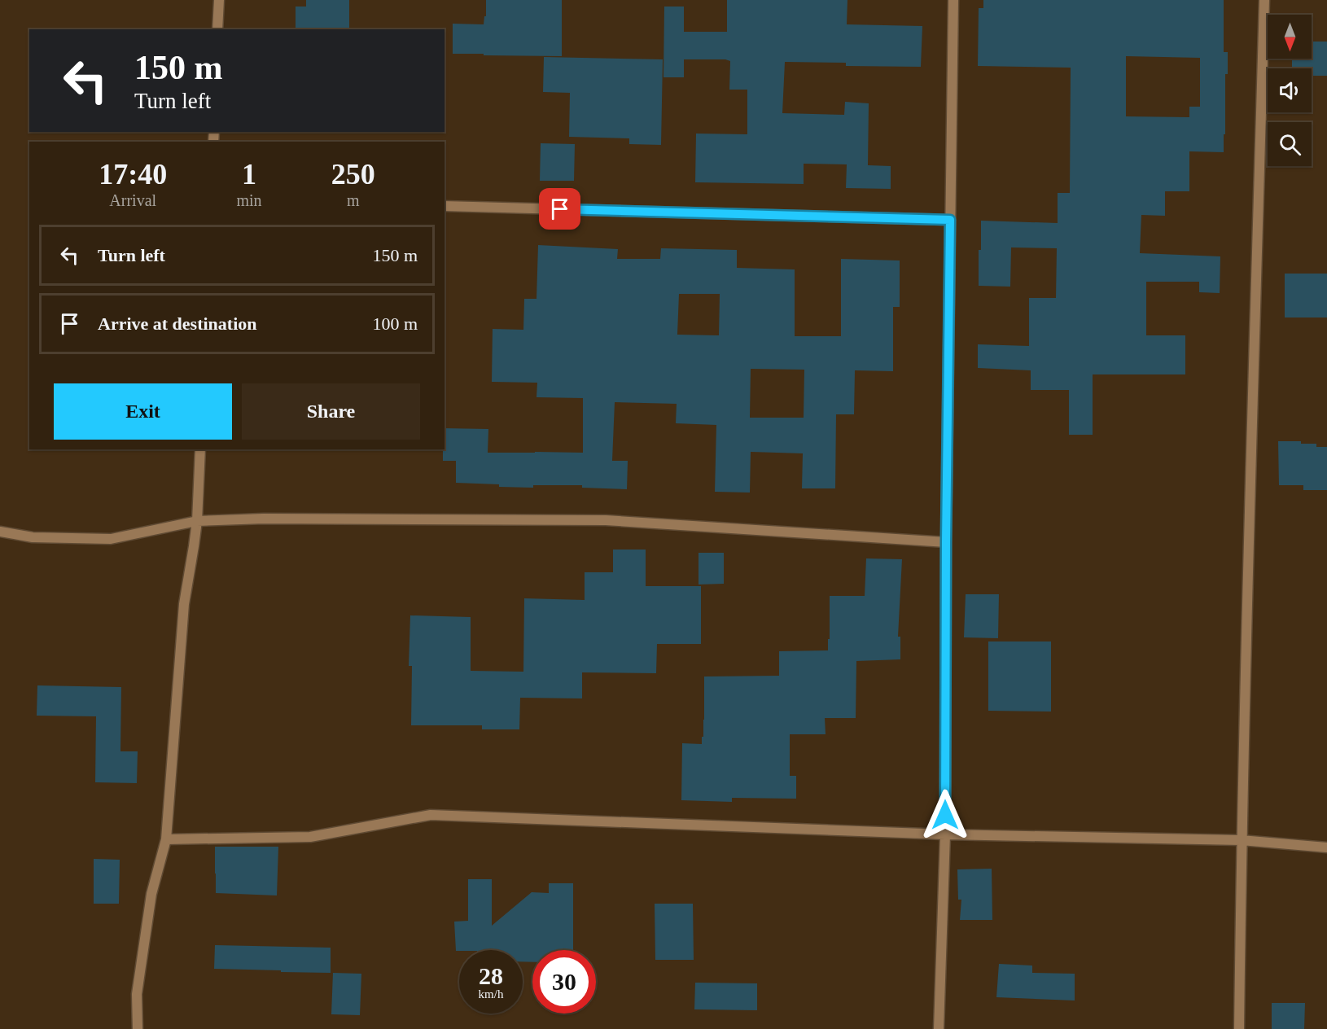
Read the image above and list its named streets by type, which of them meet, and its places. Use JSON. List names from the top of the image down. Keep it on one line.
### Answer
{"north":"bottom","page":{"turn":["150 m","Turn left"],"eta":["17:40","Arrival","1","min","250","m"],"list":[{"name":"Turn left","value":"150 m"},{"name":"Arrive at destination","value":"100 m"}],"buttons":["Exit","Share"],"speed":"28 km/h","limit":"30"}}
